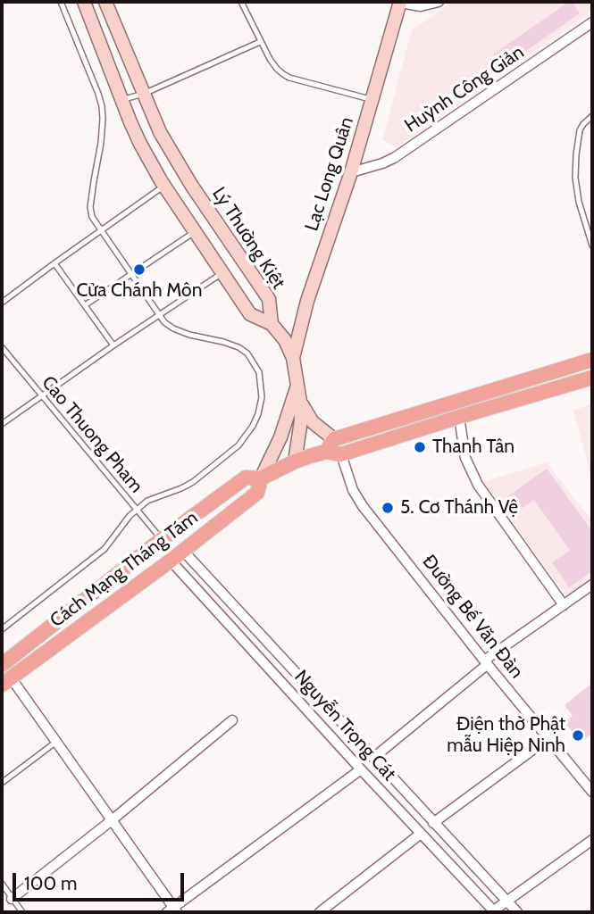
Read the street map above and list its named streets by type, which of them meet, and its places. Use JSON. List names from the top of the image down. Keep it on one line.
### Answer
{"streets":{"main road":["Lạc Long Quân","Lý Thường Kiệt","Cách Mạng Tháng Tám"],"street":["Huỳnh Công Giản","Đường Bế Văn Đàn","Nguyễn Trọng Cát"],"lane":["Cao Thuong Pham"]},"crossings":[["Huỳnh Công Giản","Lạc Long Quân"],["Lạc Long Quân","Lý Thường Kiệt"],["Lạc Long Quân","Cách Mạng Tháng Tám"],["Cao Thuong Pham","Cách Mạng Tháng Tám"],["Cách Mạng Tháng Tám","Đường Bế Văn Đàn"],["Cách Mạng Tháng Tám","Nguyễn Trọng Cát"]],"places":["Cửa Chánh Môn","Thanh Tân","5. Cơ Thánh Vệ","Điện thờ Phật mẫu Hiệp Ninh"],"scale_bar":"100 m"}
